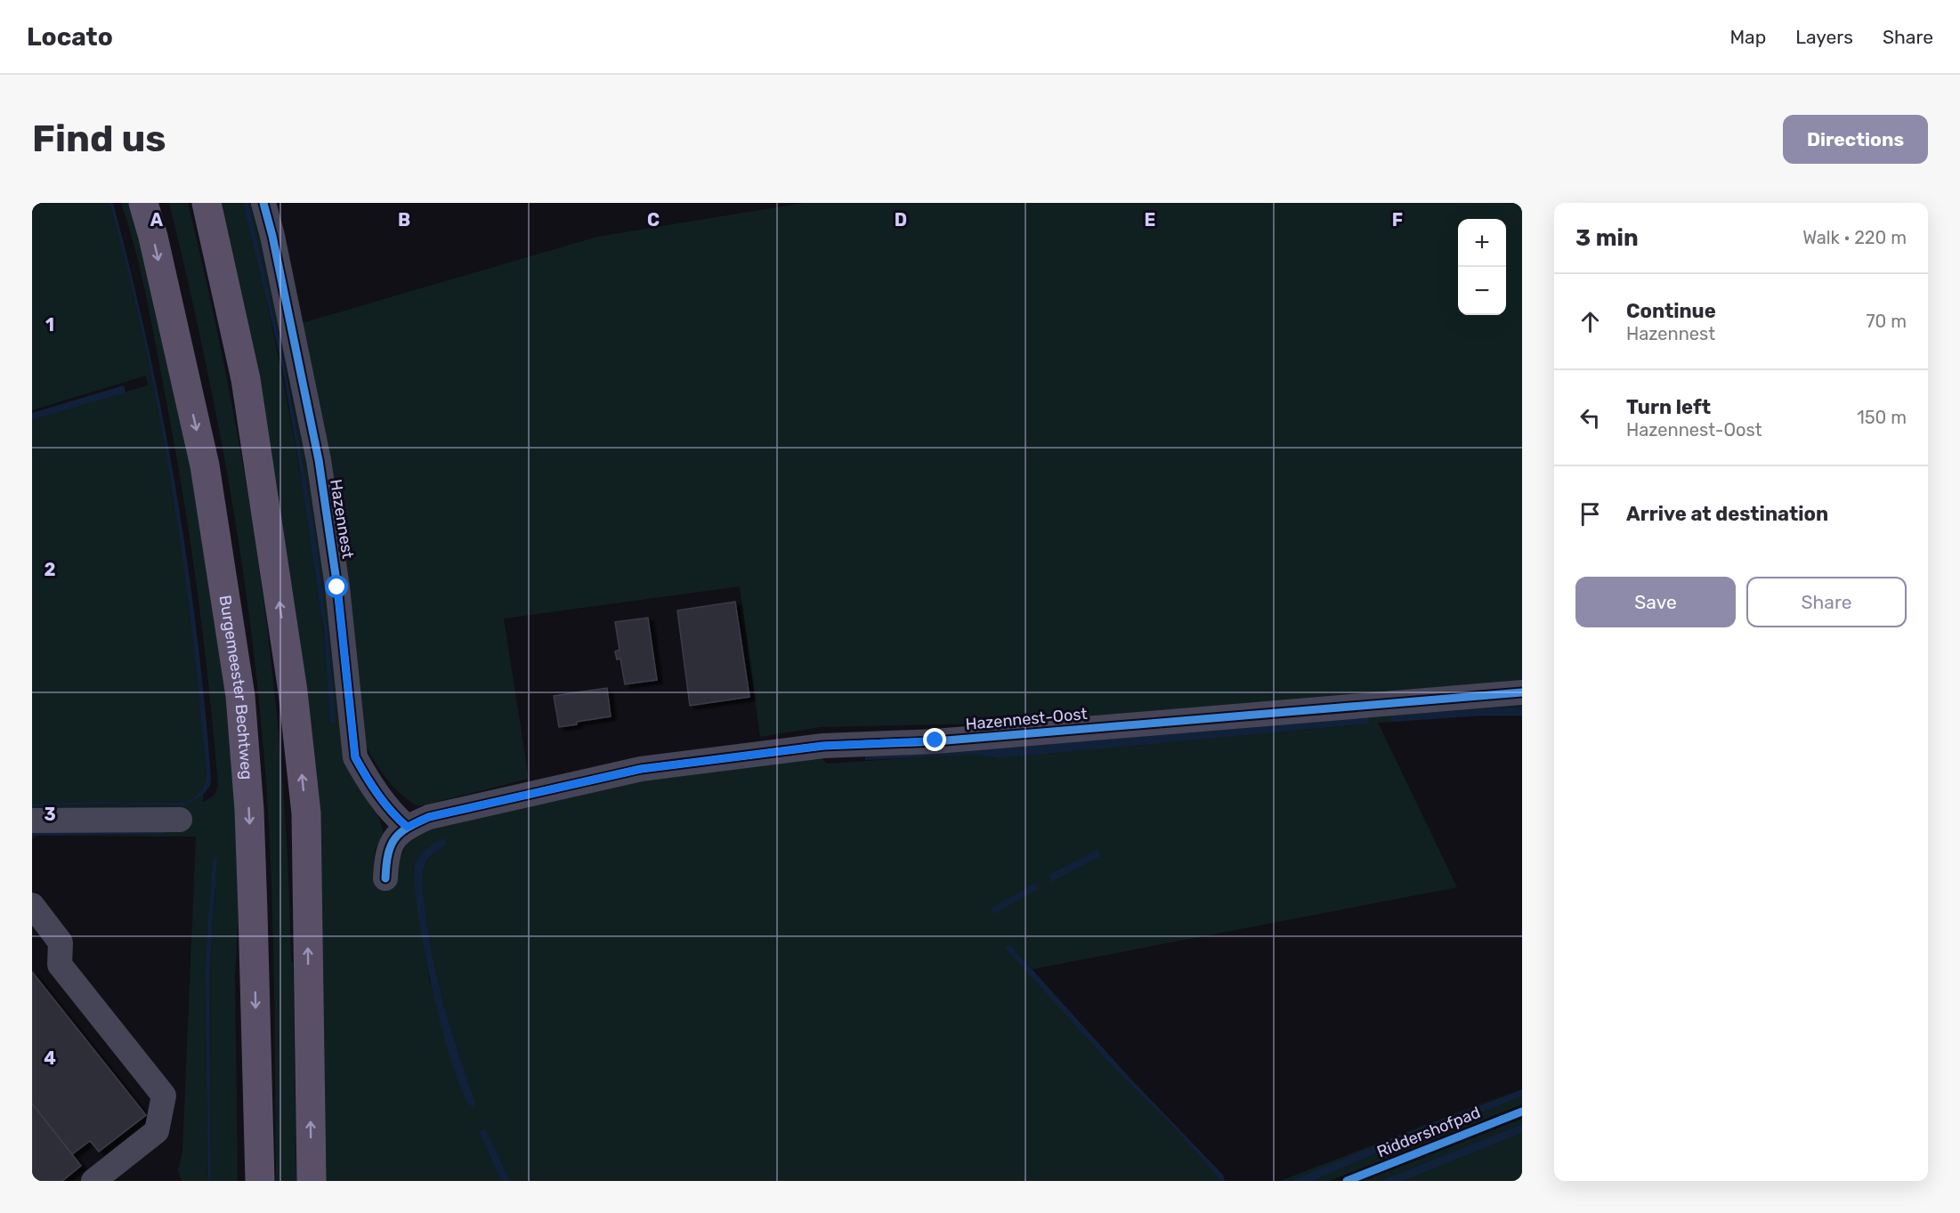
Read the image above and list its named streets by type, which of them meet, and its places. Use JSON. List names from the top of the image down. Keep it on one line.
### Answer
{"streets":{"main road":["Burgemeester Bechtweg"],"street":["Hazennest","Hazennest-Oost"],"cycle path":["Riddershofpad"]},"crossings":[["Hazennest","Hazennest-Oost"]],"page":{"header":"Locato","nav":["Map","Layers","Share"],"buttons":["Directions",["Save","Share"]],"title":"Find us","heading":["3 min","Walk · 220 m"],"map_buttons":["+","−"],"list":[["Continue","Hazennest","70 m"],["Turn left","Hazennest-Oost","150 m"],"Arrive at destination"]},"grid":{"columns":["A","B","C","D","E","F"],"rows":["1","2","3","4"]}}
